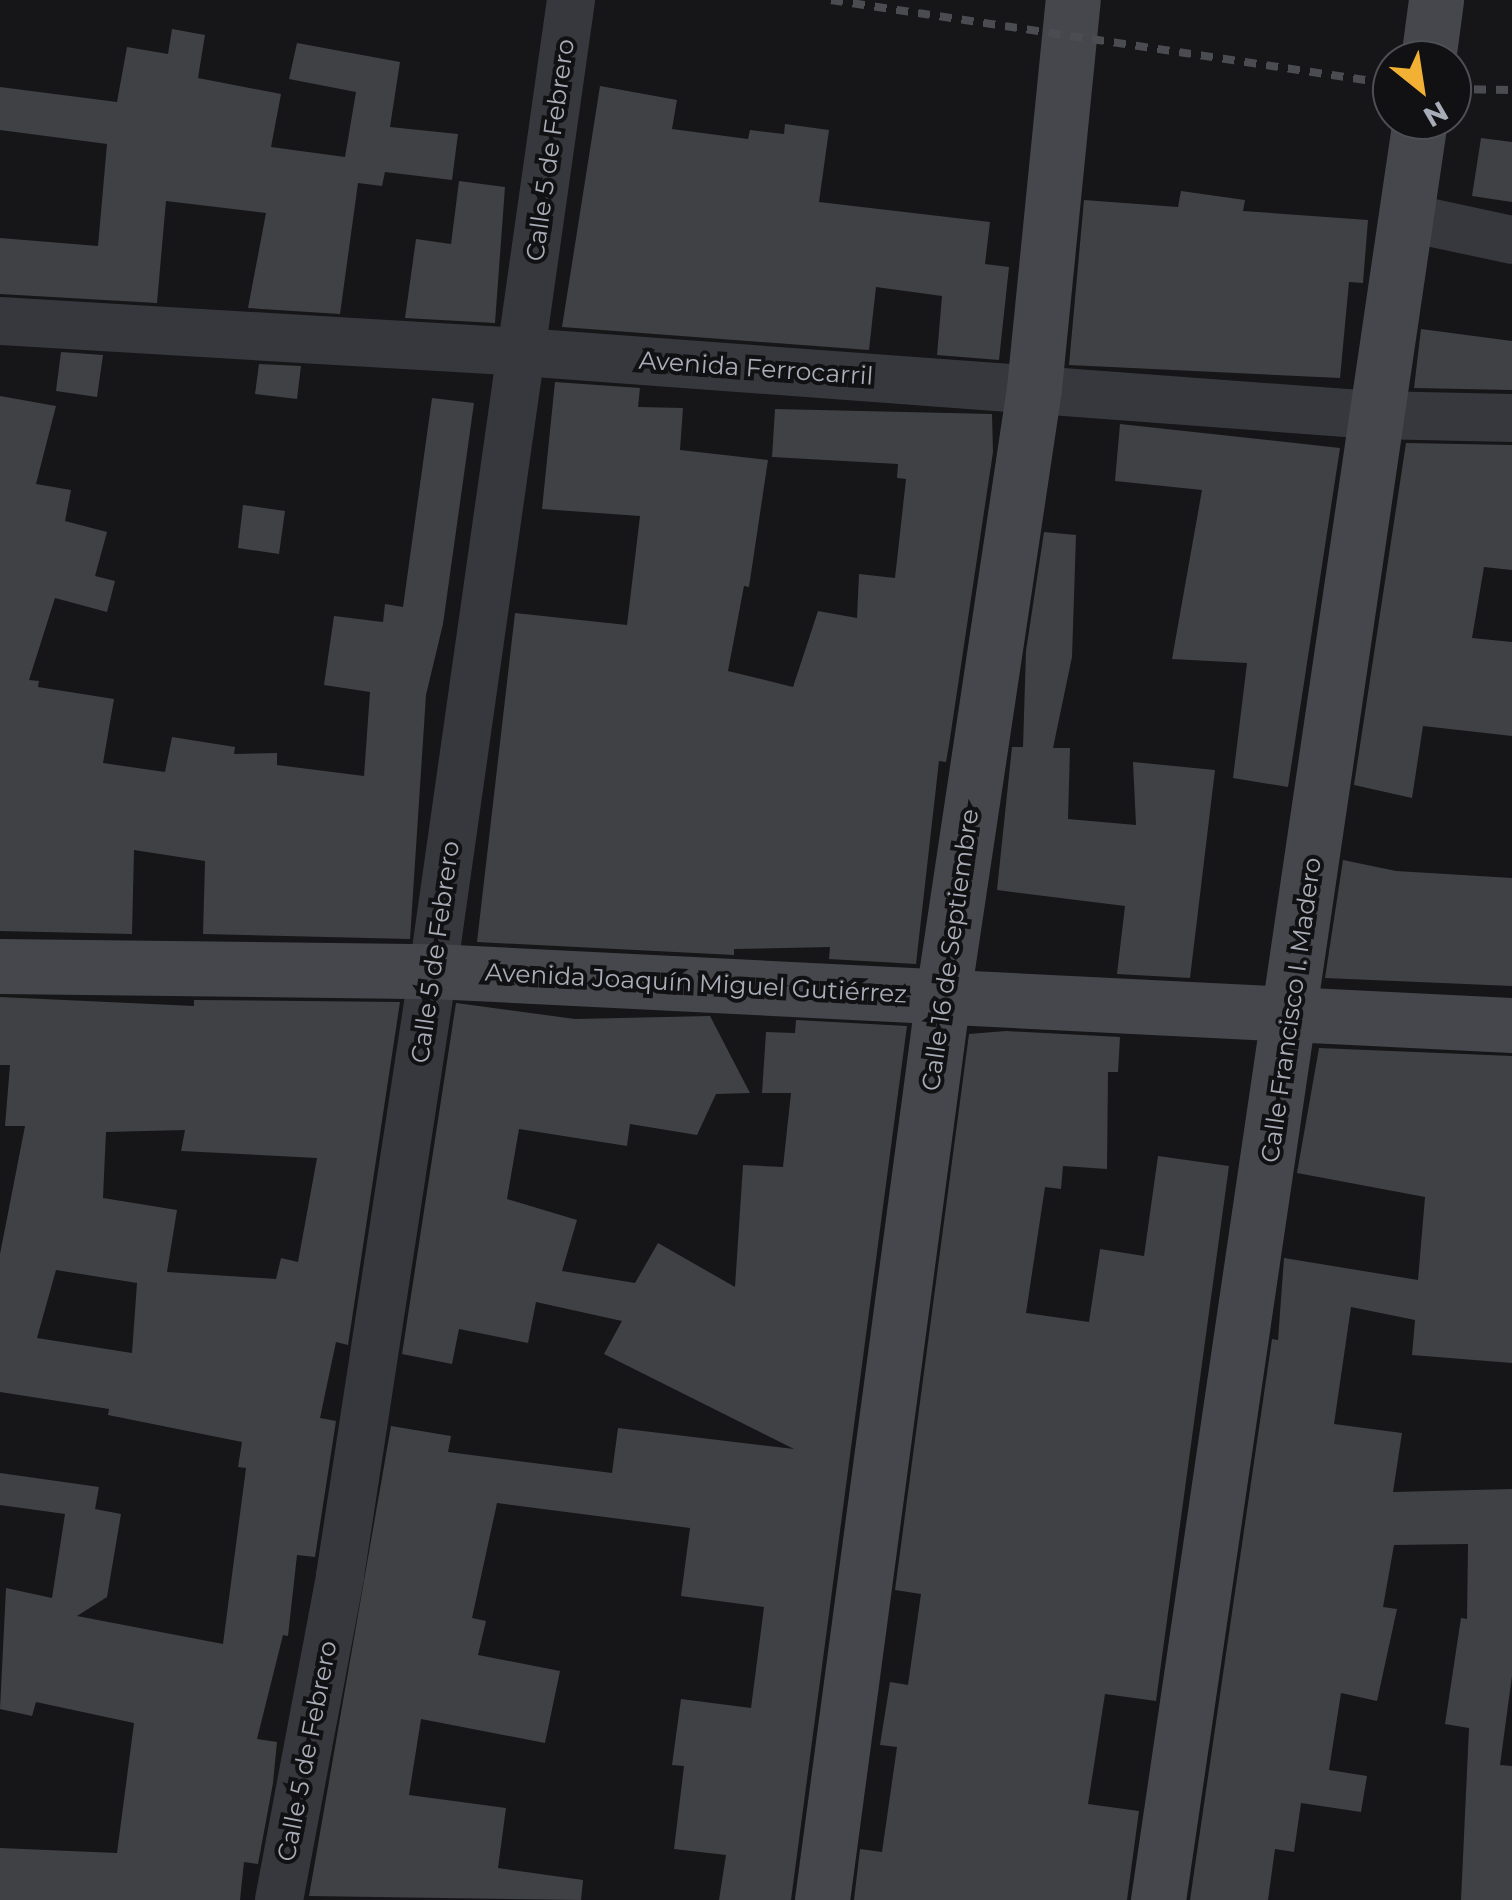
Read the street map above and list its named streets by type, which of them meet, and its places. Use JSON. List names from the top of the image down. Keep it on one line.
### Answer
{"streets":{"main road":["Calle 16 de Septiembre","Avenida Joaquín Miguel Gutiérrez","Calle Francisco I. Madero"],"street":["Calle 5 de Febrero","Avenida Ferrocarril"]},"crossings":[["Calle 5 de Febrero","Avenida Ferrocarril"],["Calle 5 de Febrero","Avenida Joaquín Miguel Gutiérrez"],["Avenida Ferrocarril","Calle 16 de Septiembre"],["Avenida Ferrocarril","Calle Francisco I. Madero"],["Calle 16 de Septiembre","Avenida Joaquín Miguel Gutiérrez"],["Avenida Joaquín Miguel Gutiérrez","Calle Francisco I. Madero"]],"north":"bottom right"}
